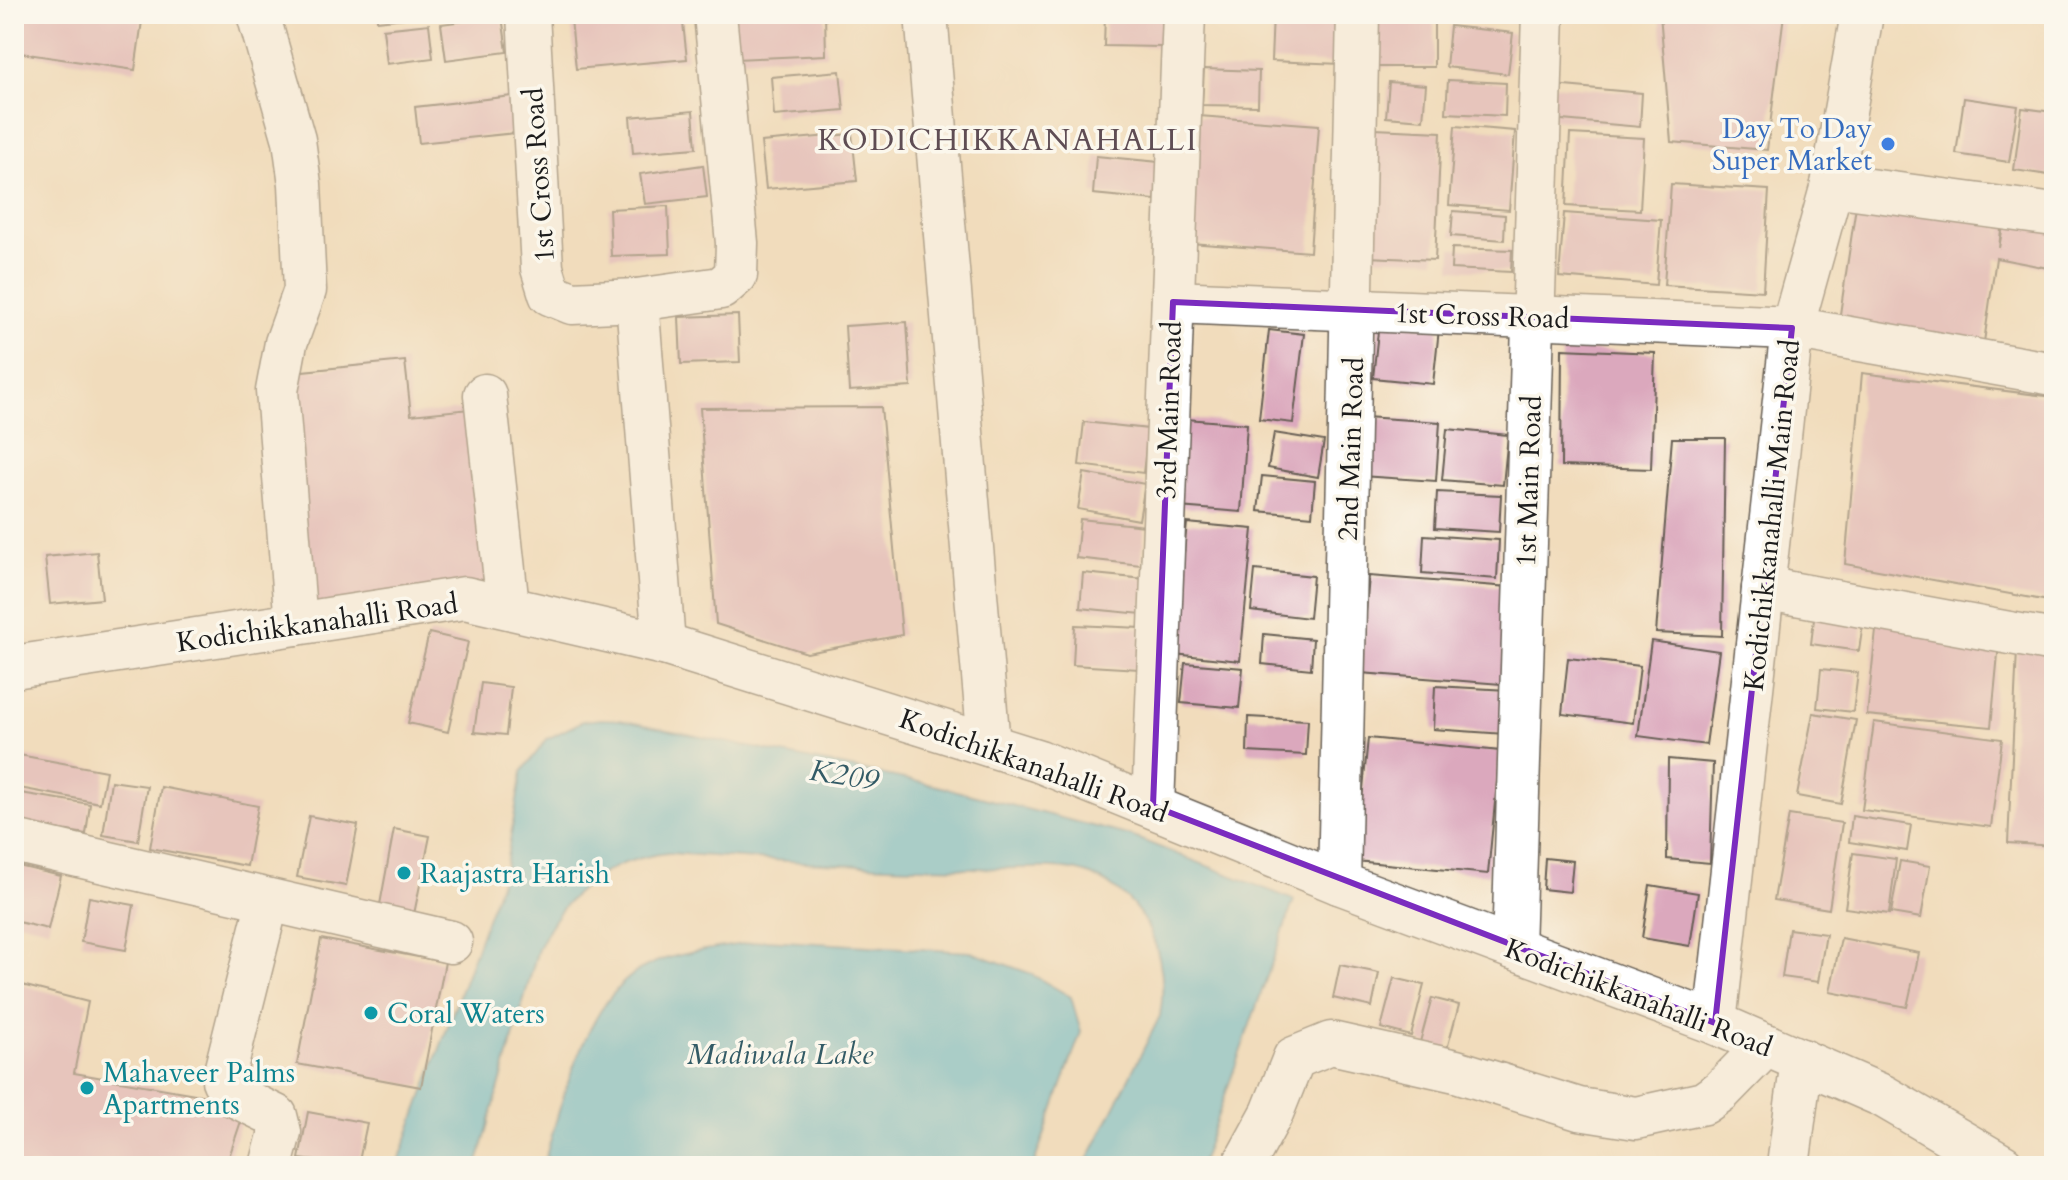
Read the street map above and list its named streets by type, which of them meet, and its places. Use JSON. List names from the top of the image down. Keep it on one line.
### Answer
{"streets":{"street":["1st Cross Road","3rd Main Road","2nd Main Road","1st Main Road","Kodichikkanahalli Main Road","Kodichikkanahalli Road"]},"crossings":[["1st Cross Road","3rd Main Road"],["1st Cross Road","2nd Main Road"],["1st Cross Road","1st Main Road"],["1st Cross Road","Kodichikkanahalli Main Road"],["3rd Main Road","Kodichikkanahalli Road"],["2nd Main Road","Kodichikkanahalli Road"],["1st Main Road","Kodichikkanahalli Road"],["Kodichikkanahalli Main Road","Kodichikkanahalli Road"]],"districts":["KODICHIKKANAHALLI"],"water":["K209","Madiwala Lake"],"places":["Day To Day Super Market","Raajastra Harish","Coral Waters","Mahaveer Palms Apartments"]}
